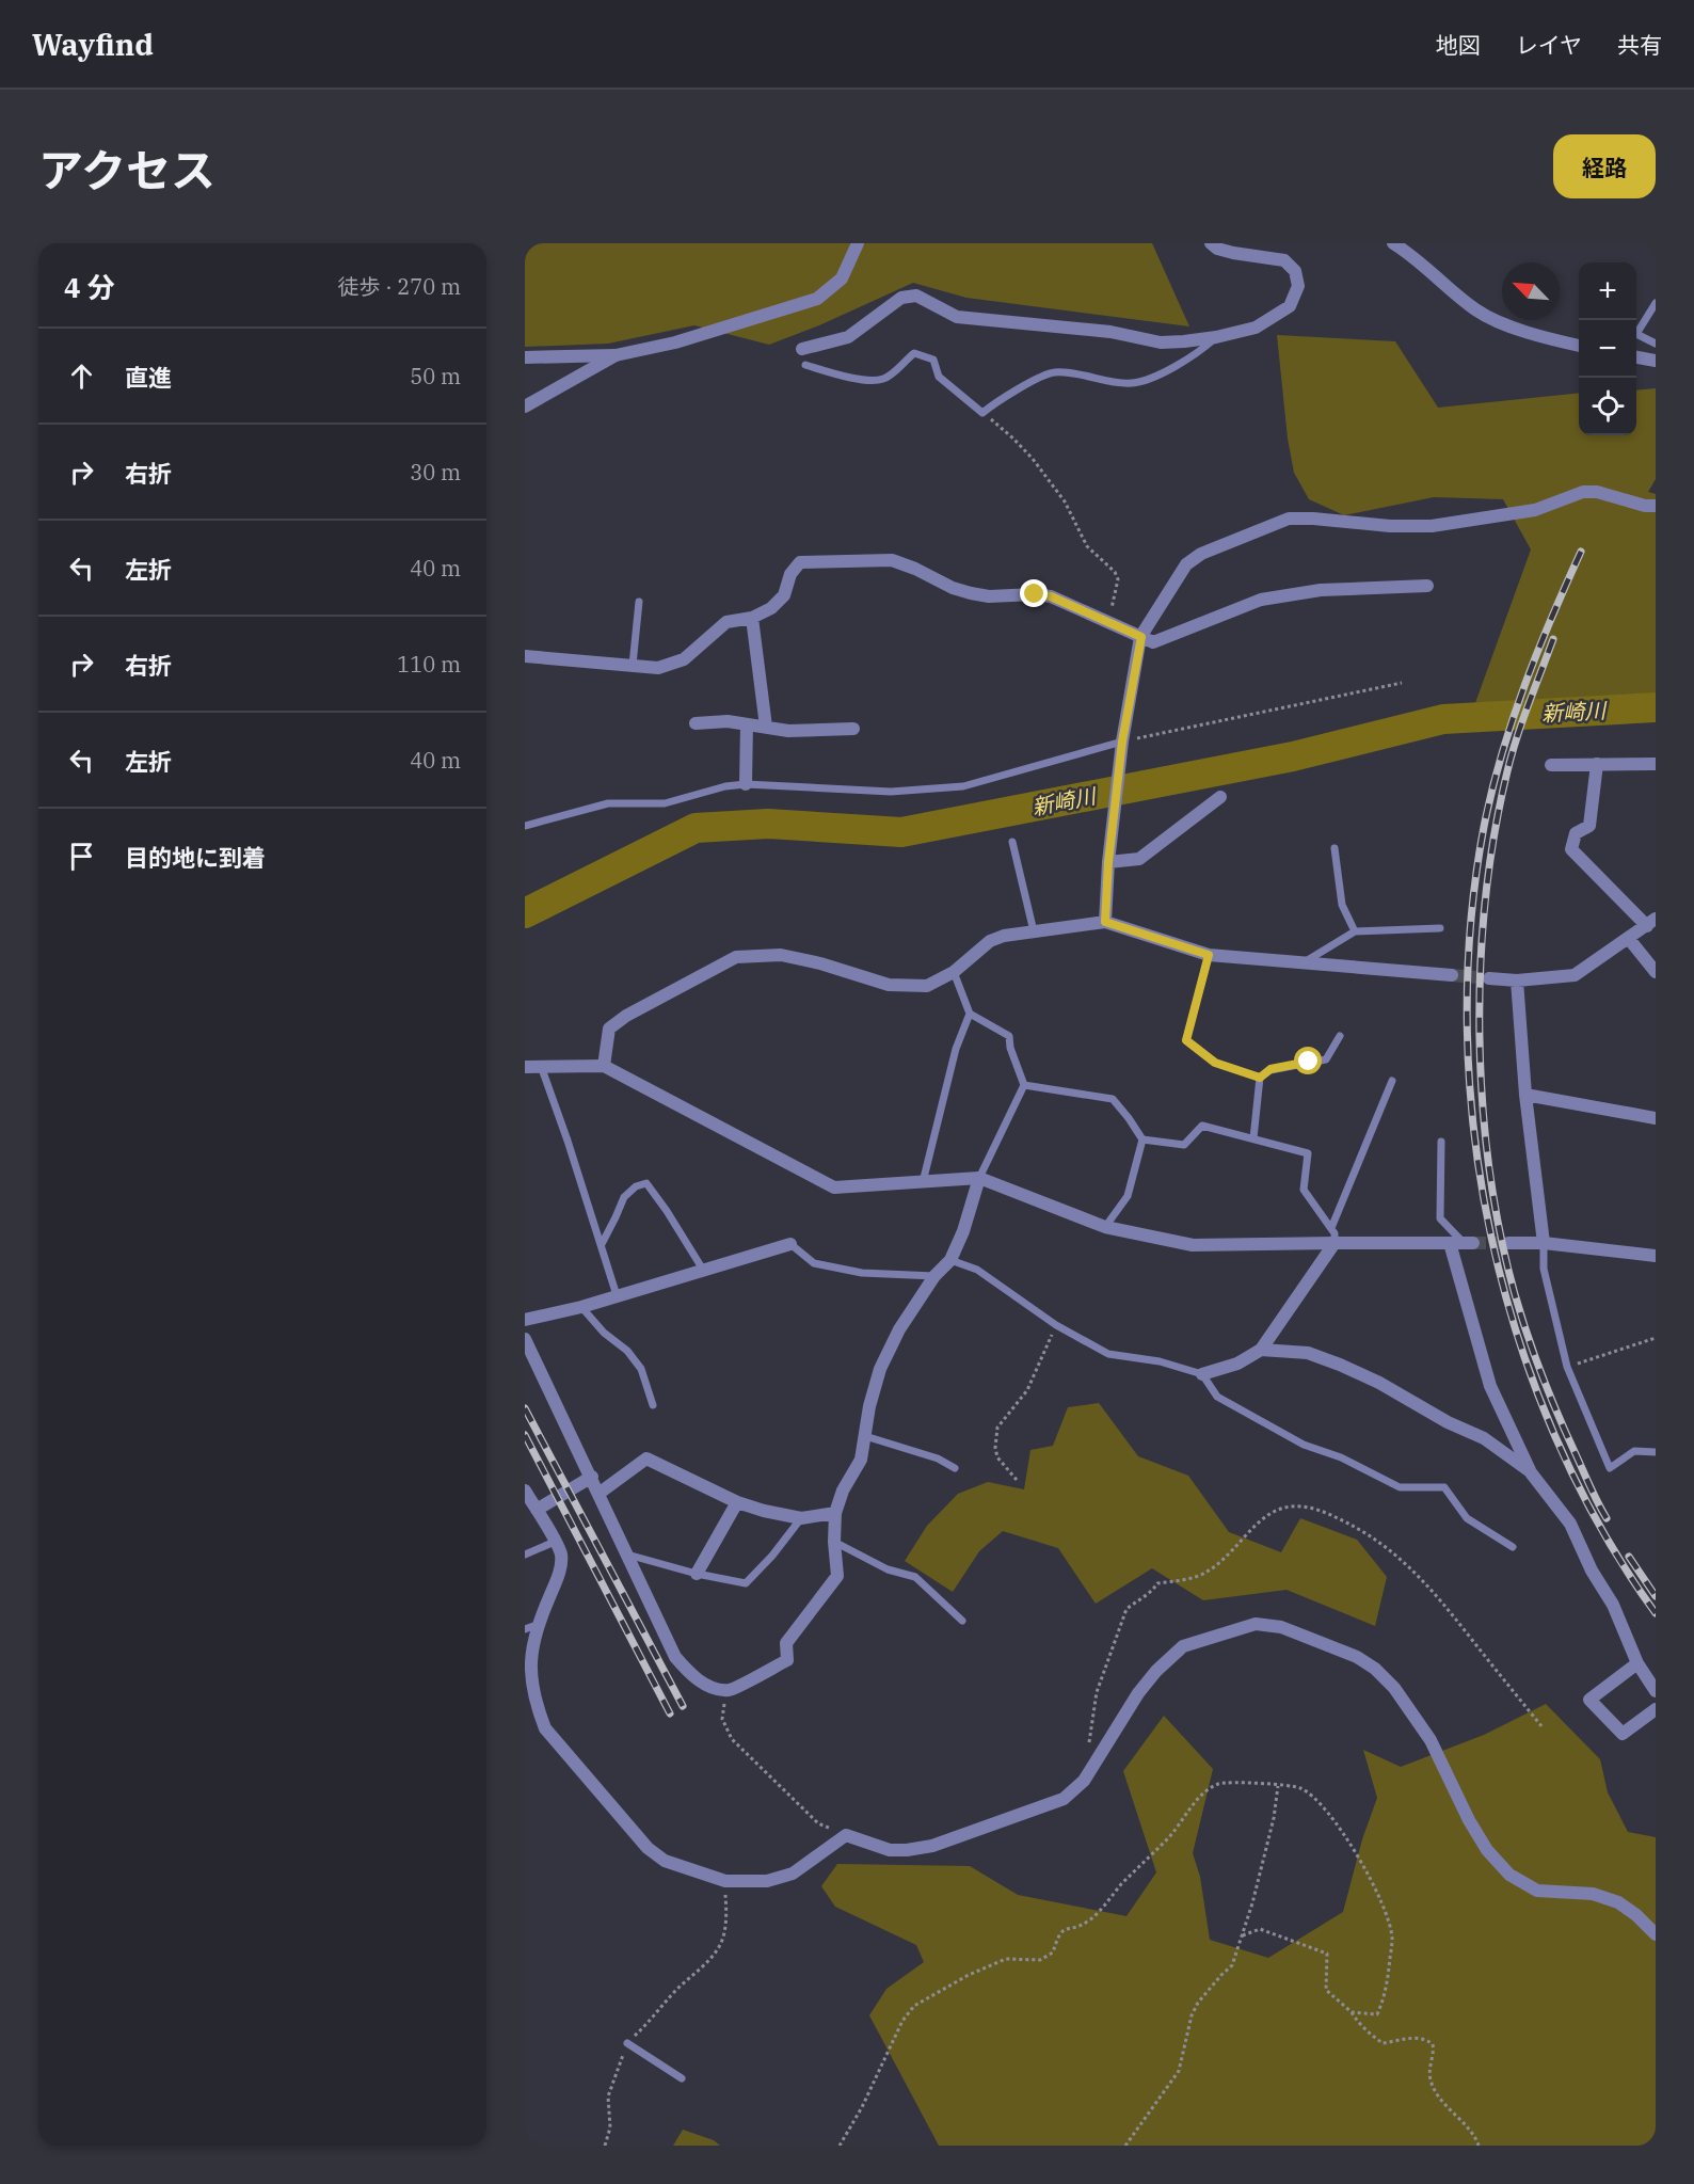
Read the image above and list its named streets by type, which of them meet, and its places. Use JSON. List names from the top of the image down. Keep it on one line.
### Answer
{"water":["新崎川"],"north":"top left","page":{"header":"Wayfind","nav":["地図","レイヤ","共有"],"title":"アクセス","buttons":"経路","heading":["4 分","徒歩 · 270 m"],"map_buttons":["+","−"],"list":[["直進","50 m"],["右折","30 m"],["左折","40 m"],["右折","110 m"],["左折","40 m"],"目的地に到着"]}}
